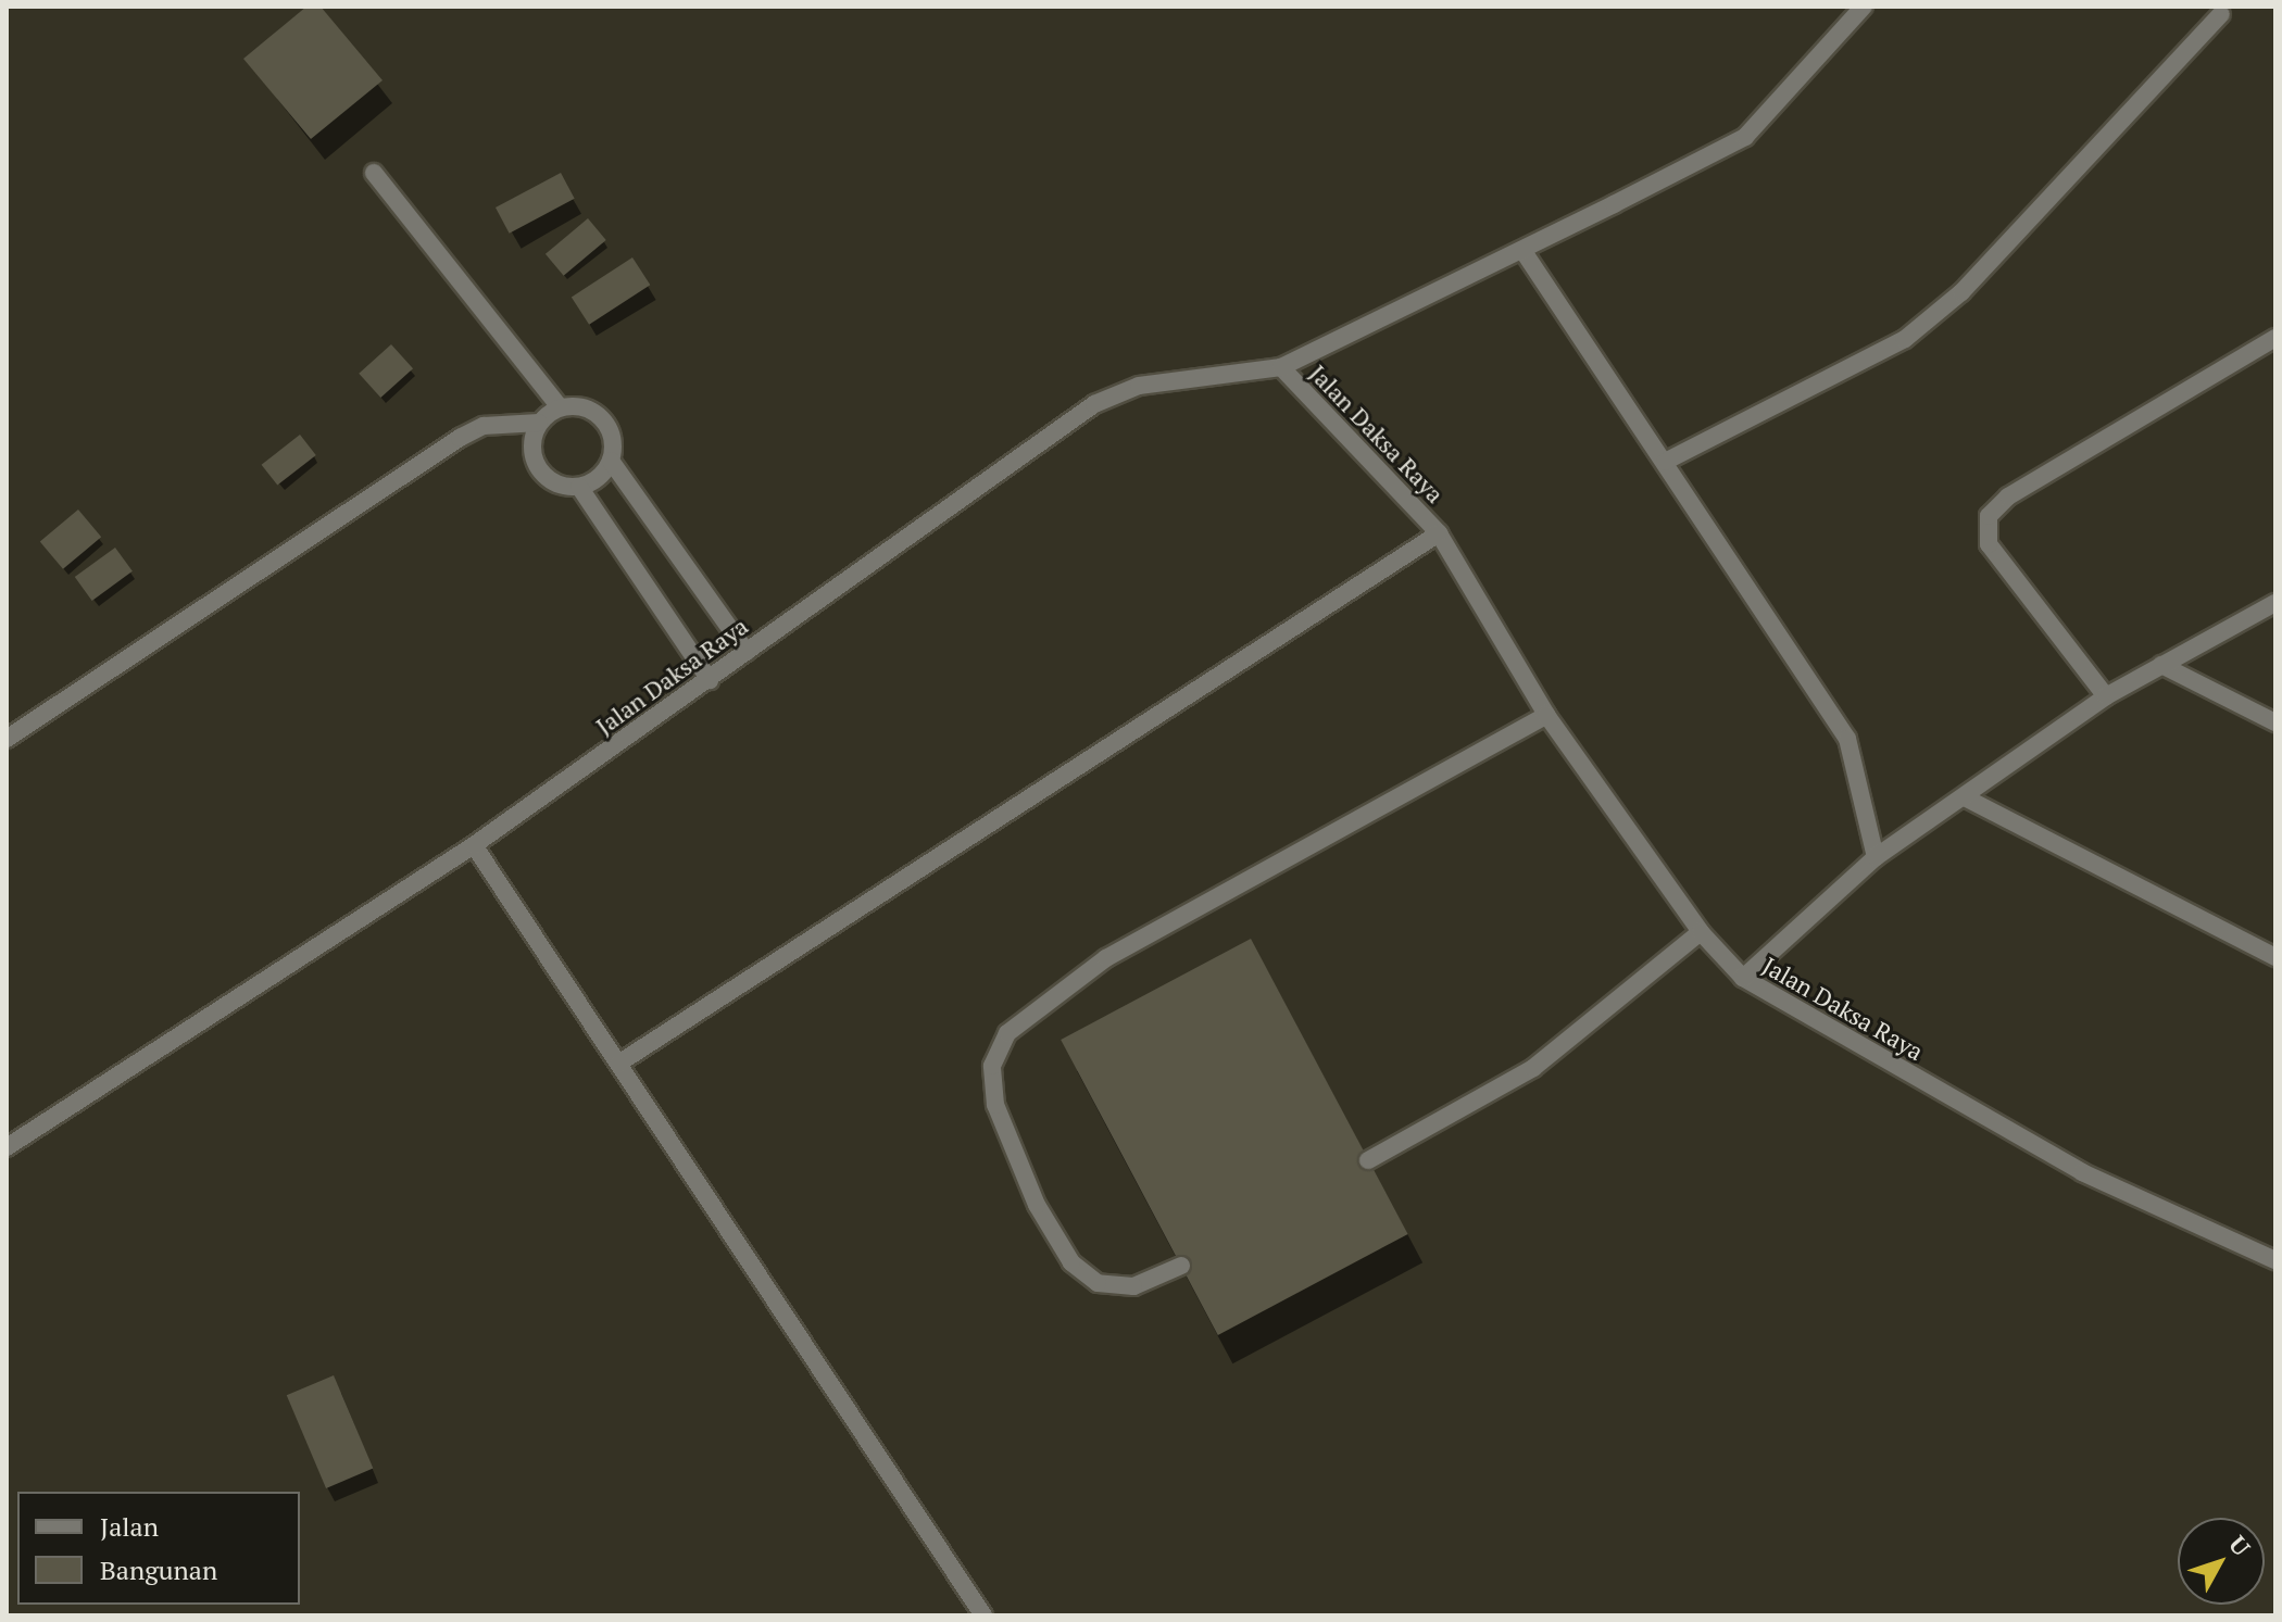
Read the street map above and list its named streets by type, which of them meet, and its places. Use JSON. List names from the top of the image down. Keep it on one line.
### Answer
{"streets":{"street":["Jalan Daksa Raya"]},"legend":["Jalan","Bangunan"],"north":"top right"}
